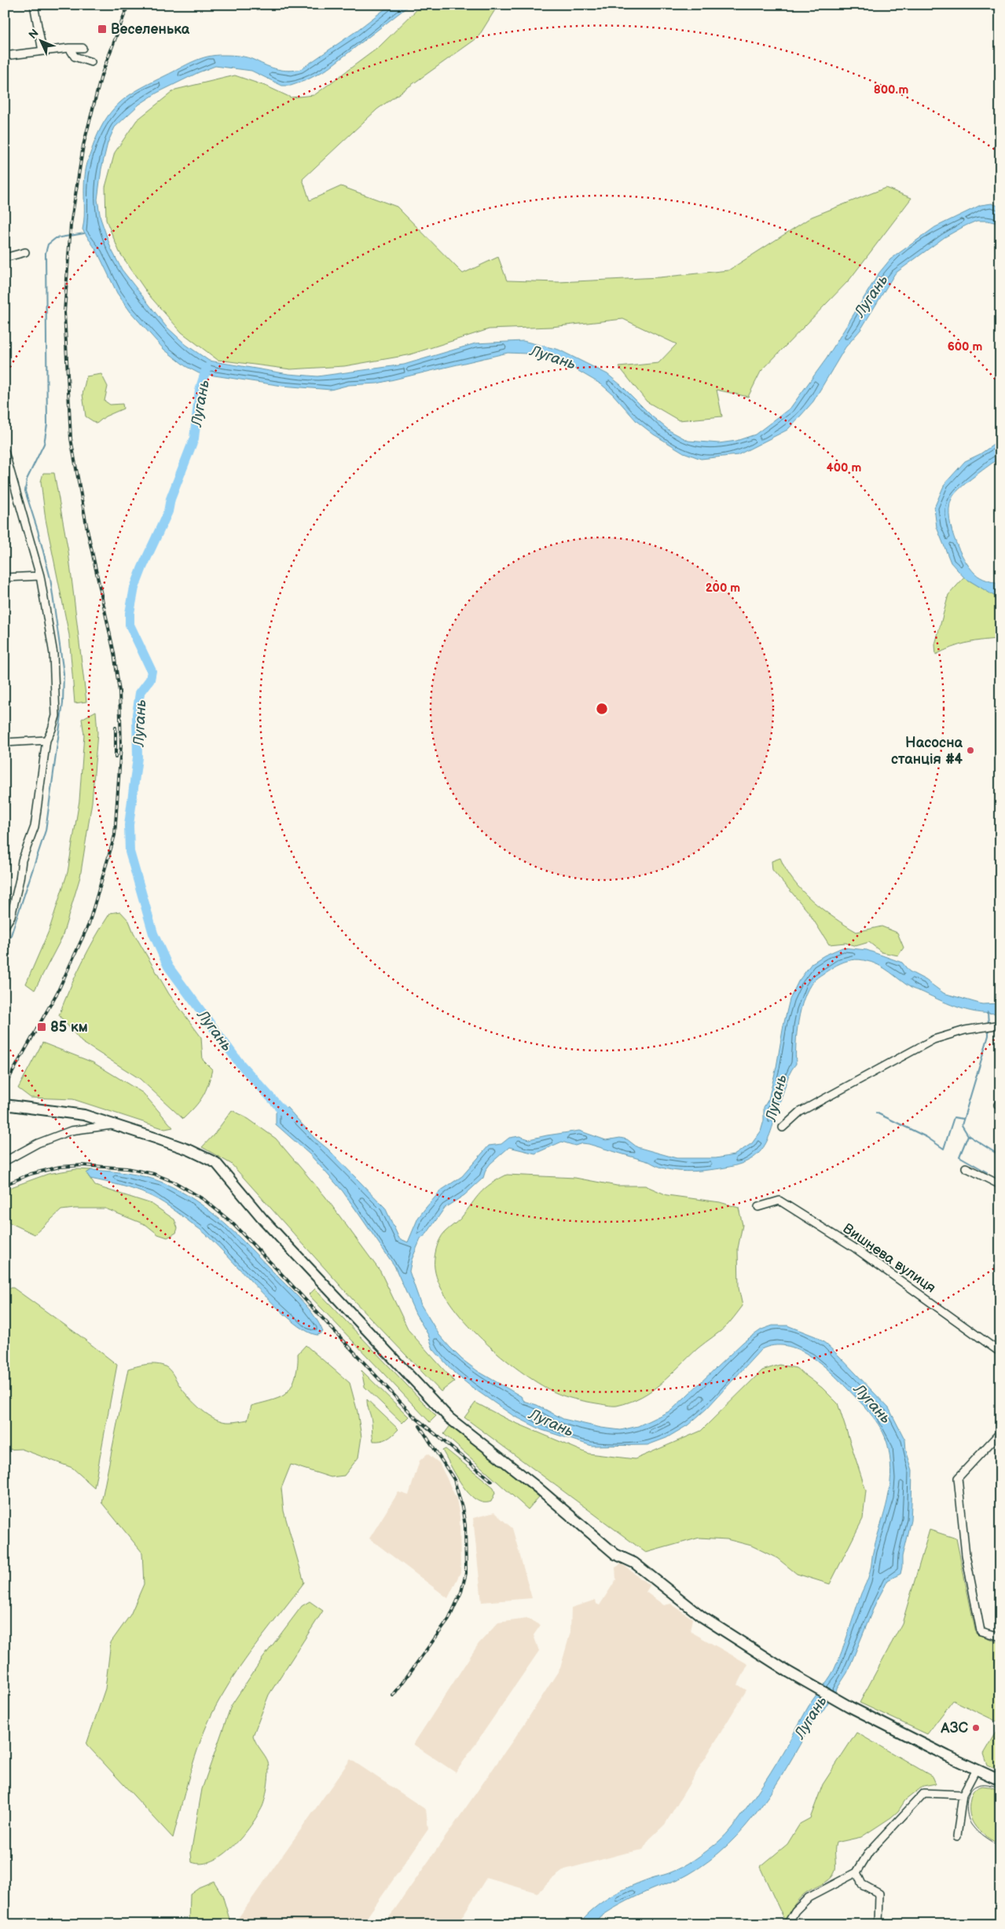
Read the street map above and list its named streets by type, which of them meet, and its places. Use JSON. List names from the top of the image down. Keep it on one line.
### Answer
{"streets":{"street":["Вишнева вулиця"]},"water":["Лугань"],"places":{"transit":["Веселенька","85 км"],"other":["Насосна станція #4","АЗС"]},"north":"top left","rings":["800 m","600 m","400 m","200 m"]}
